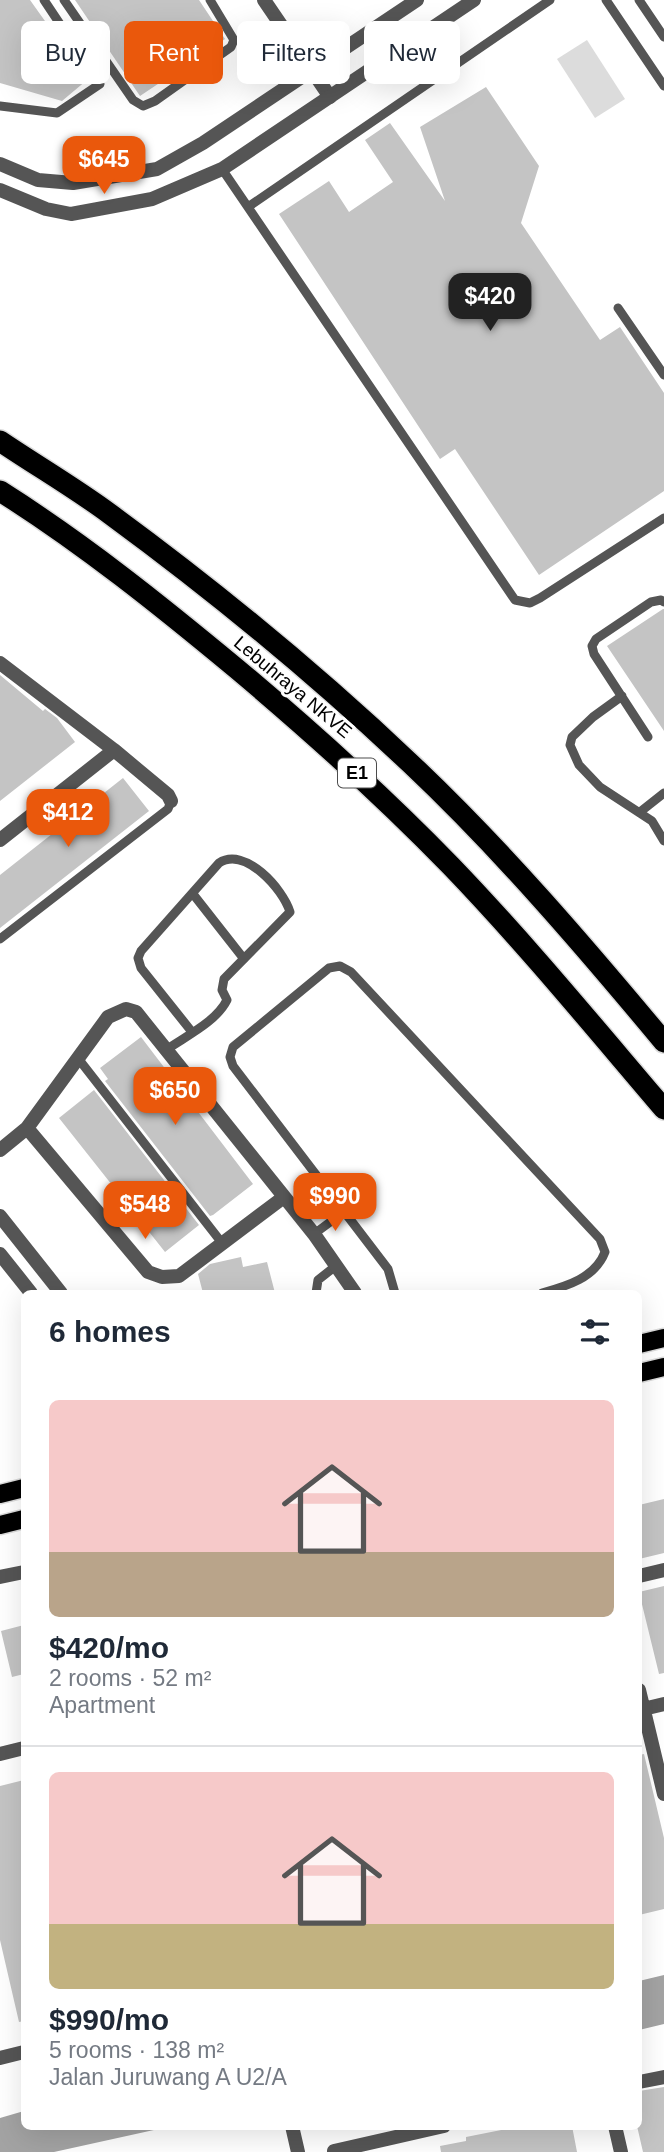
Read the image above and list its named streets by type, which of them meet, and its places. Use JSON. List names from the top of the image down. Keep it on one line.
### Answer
{"streets":{"highway":["Lebuhraya NKVE","E1"]},"page":{"chip":["Buy","Rent","Filters","New"],"price":["$645","$420","$412","$650","$990","$548"],"heading":"6 homes","list":[{"name":"$420/mo","note":"2 rooms · 52 m² · Apartment"},{"name":"$990/mo","note":"5 rooms · 138 m² · Jalan Juruwang A U2/A"}]}}
